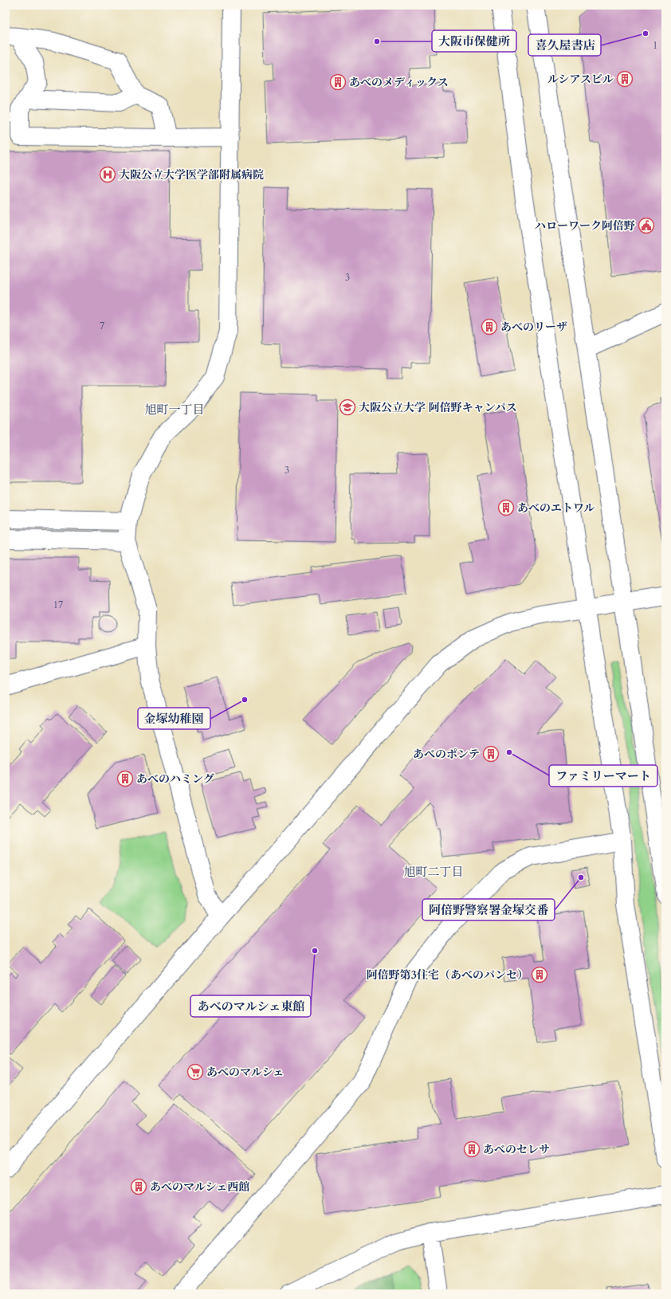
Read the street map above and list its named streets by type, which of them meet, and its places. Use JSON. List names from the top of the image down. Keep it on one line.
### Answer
{"districts":["旭町一丁目","旭町二丁目"],"places":{"other":["喜久屋書店","大阪市保健所","金塚幼稚園","ファミリーマート","阿倍野警察署金塚交番","あべのマルシェ東館"],"building":["ルシアスビル","あべのメディックス","あべのリーザ","あべのエトワル","あべのポンテ","あべのハミング","阿倍野第3住宅（あべのパンセ）","あべのセレサ","あべのマルシェ西館"],"hospital":["大阪公立大学医学部附属病院"],"public building":["ハローワーク阿倍野"],"school or university":["大阪公立大学 阿倍野キャンパス"],"supermarket":["あべのマルシェ"]},"house_numbers":["1","3","7","3","17"]}
